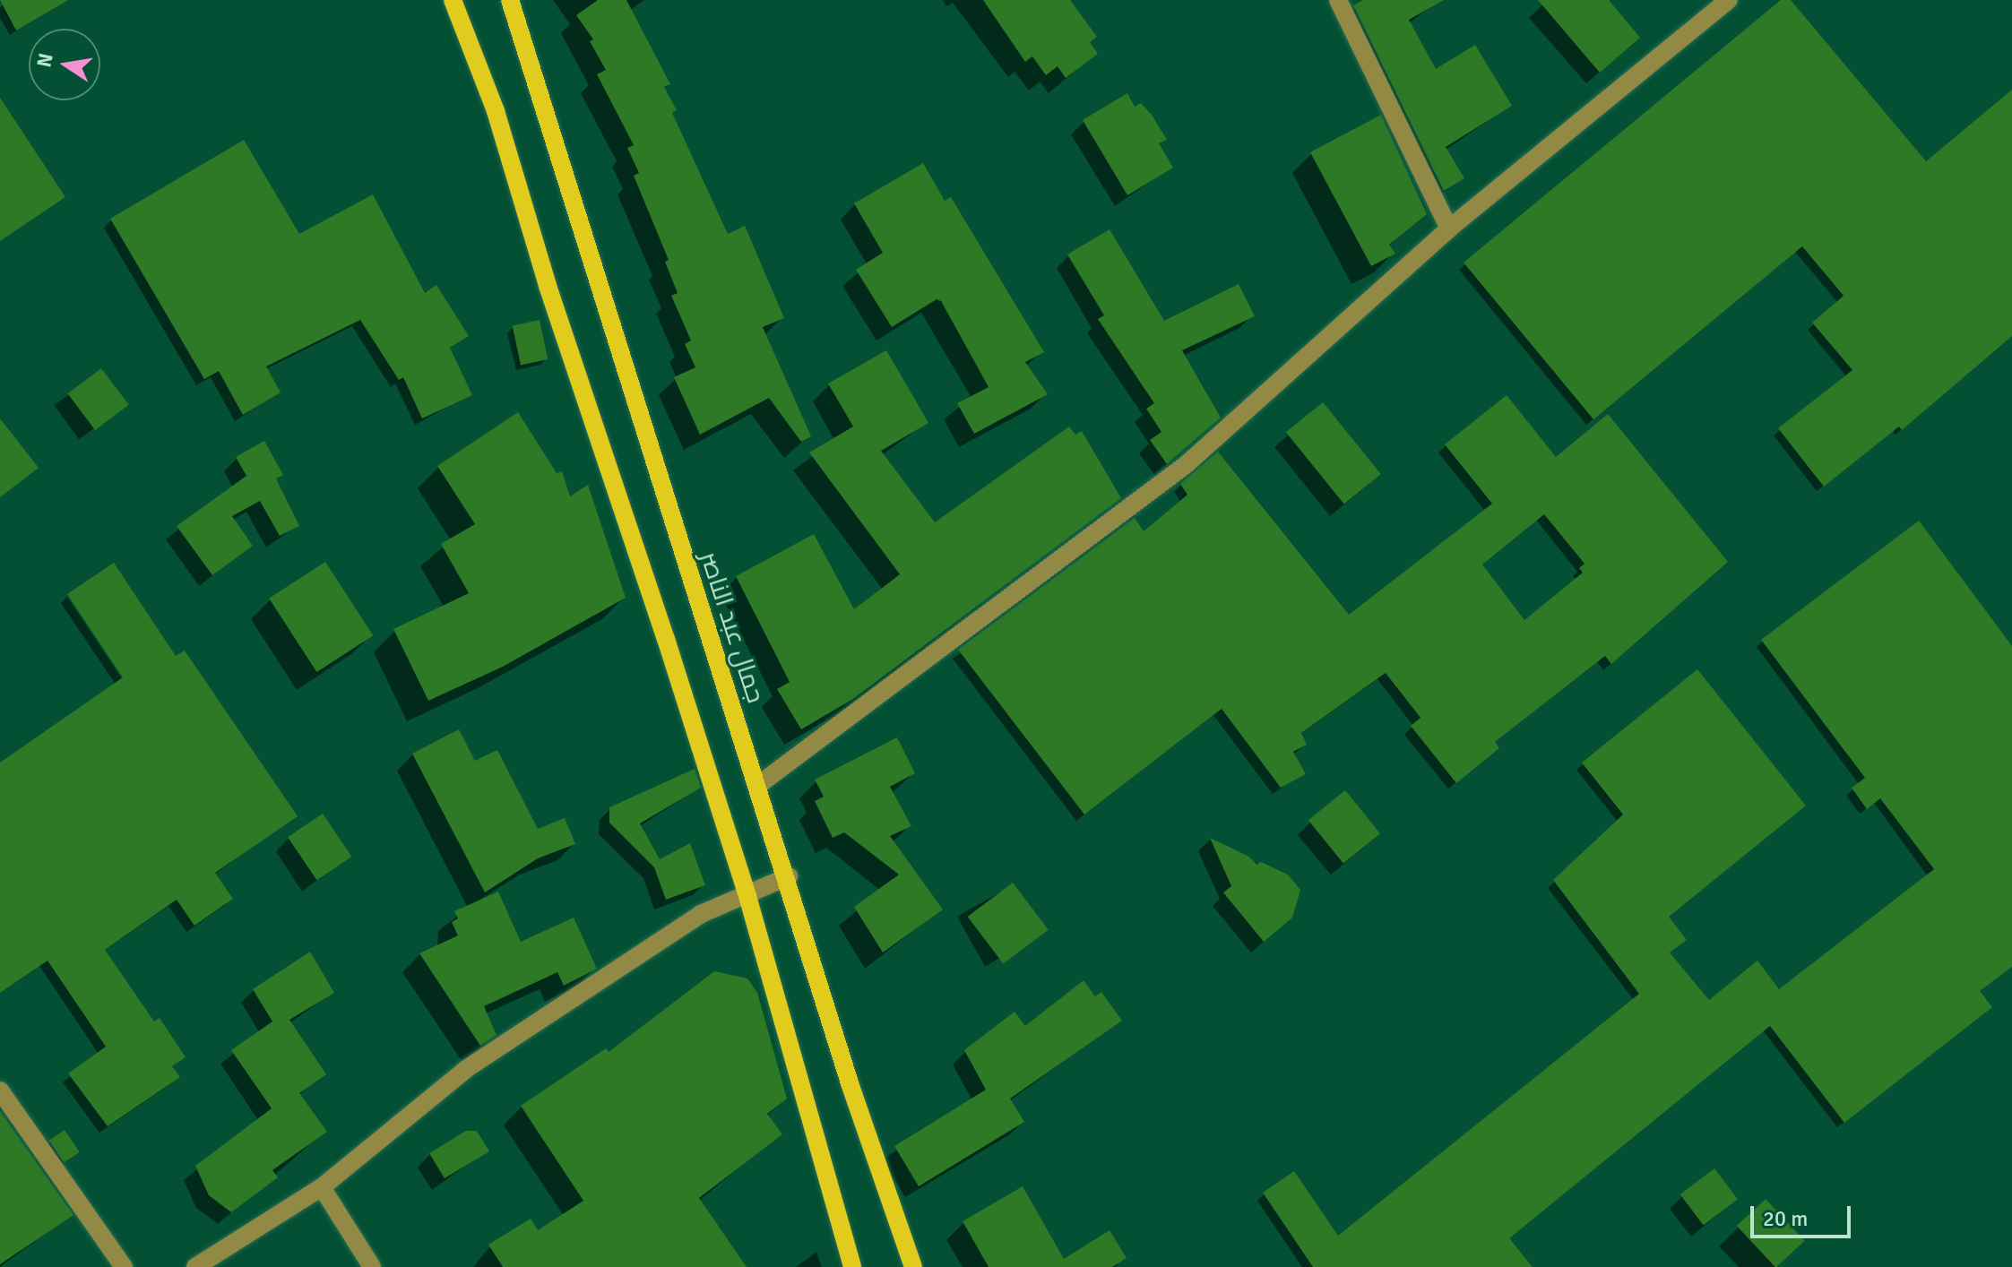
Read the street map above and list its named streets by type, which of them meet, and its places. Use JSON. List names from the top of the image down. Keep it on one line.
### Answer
{"streets":{"main road":["جمال عبد الناصر"]},"scale_bar":"20 m","north":"left"}
